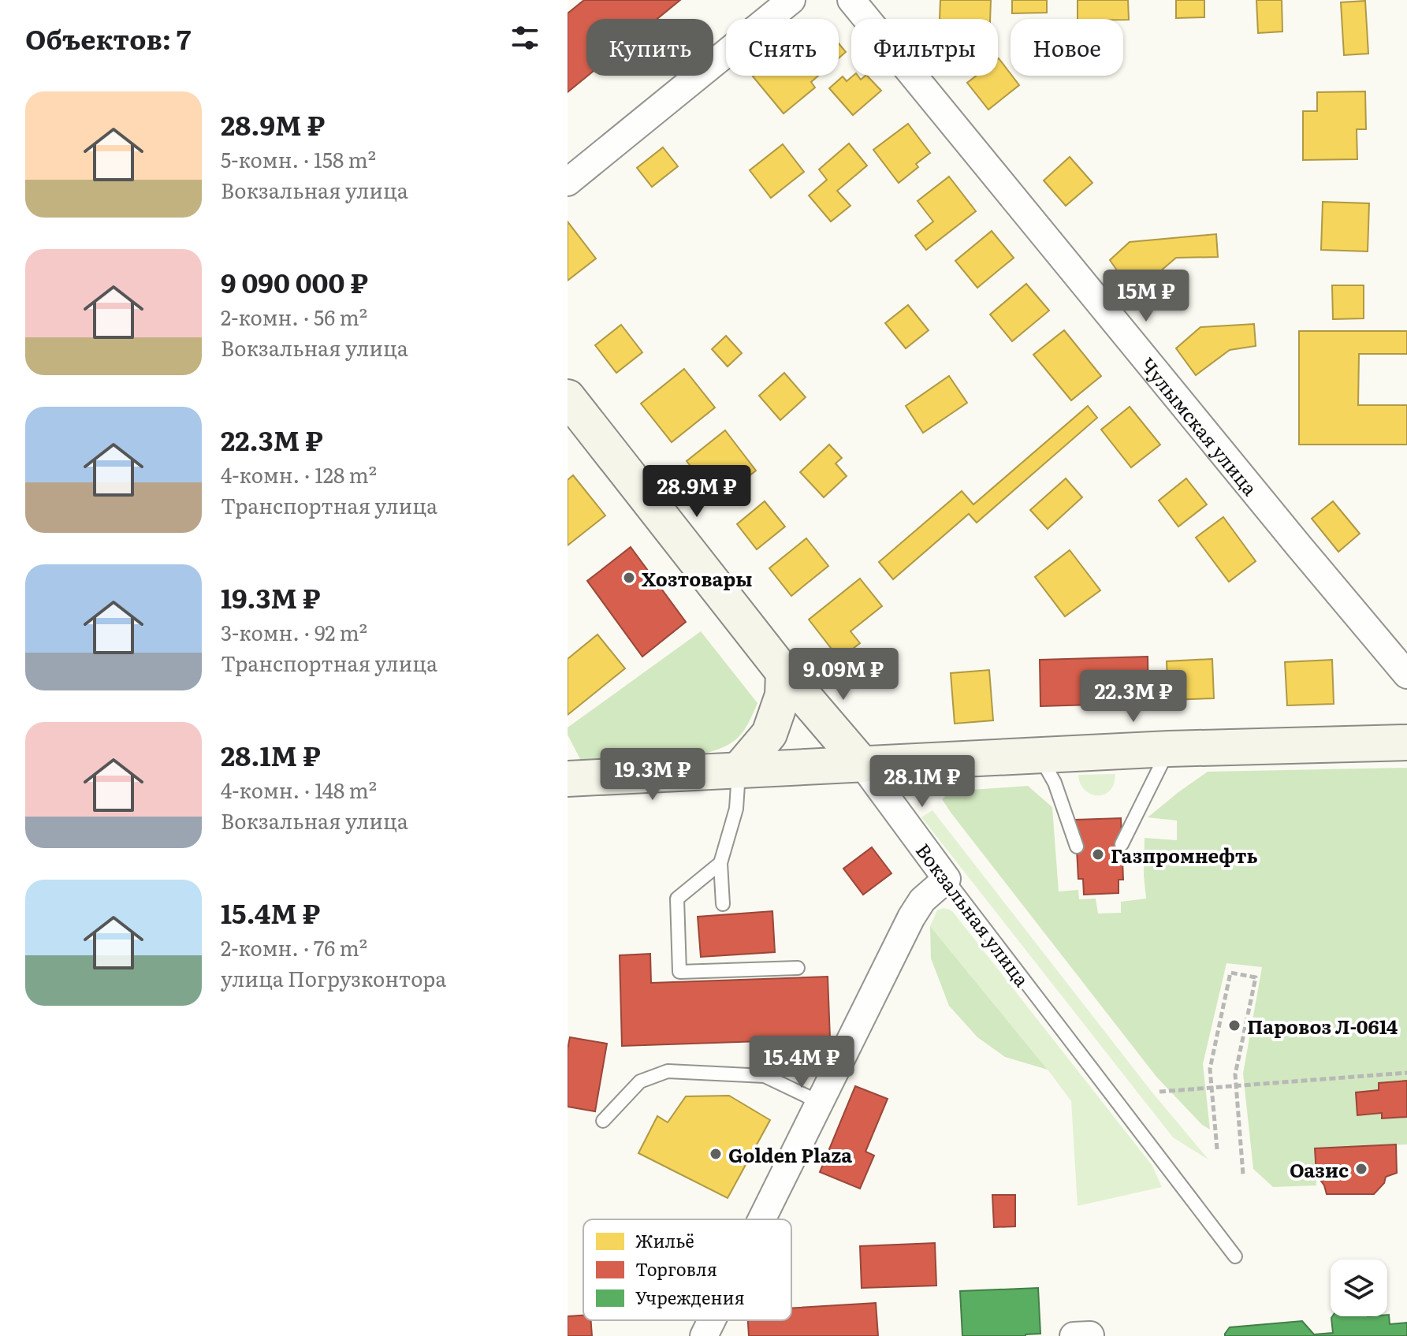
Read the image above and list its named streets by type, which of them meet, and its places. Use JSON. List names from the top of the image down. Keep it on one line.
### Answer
{"streets":{"main road":["Вокзальная улица"],"street":["Чулымская улица"]},"places":["Хозтовары","Газпромнефть","Паровоз Л-0614","Golden Plaza","Оазис"],"legend":["Жильё","Торговля","Учреждения"],"page":{"heading":"Объектов: 7","chip":["Купить","Снять","Фильтры","Новое"],"list":[{"name":"28.9M ₽","note":"5-комн. · 158 m² · Вокзальная улица"},{"name":"9 090 000 ₽","note":"2-комн. · 56 m² · Вокзальная улица"},{"name":"22.3M ₽","note":"4-комн. · 128 m² · Транспортная улица"},{"name":"19.3M ₽","note":"3-комн. · 92 m² · Транспортная улица"},{"name":"28.1M ₽","note":"4-комн. · 148 m² · Вокзальная улица"},{"name":"15.4M ₽","note":"2-комн. · 76 m² · улица Погрузконтора"}],"price":["15M ₽","28.9M ₽","9.09M ₽","22.3M ₽","19.3M ₽","28.1M ₽","15.4M ₽"]}}
